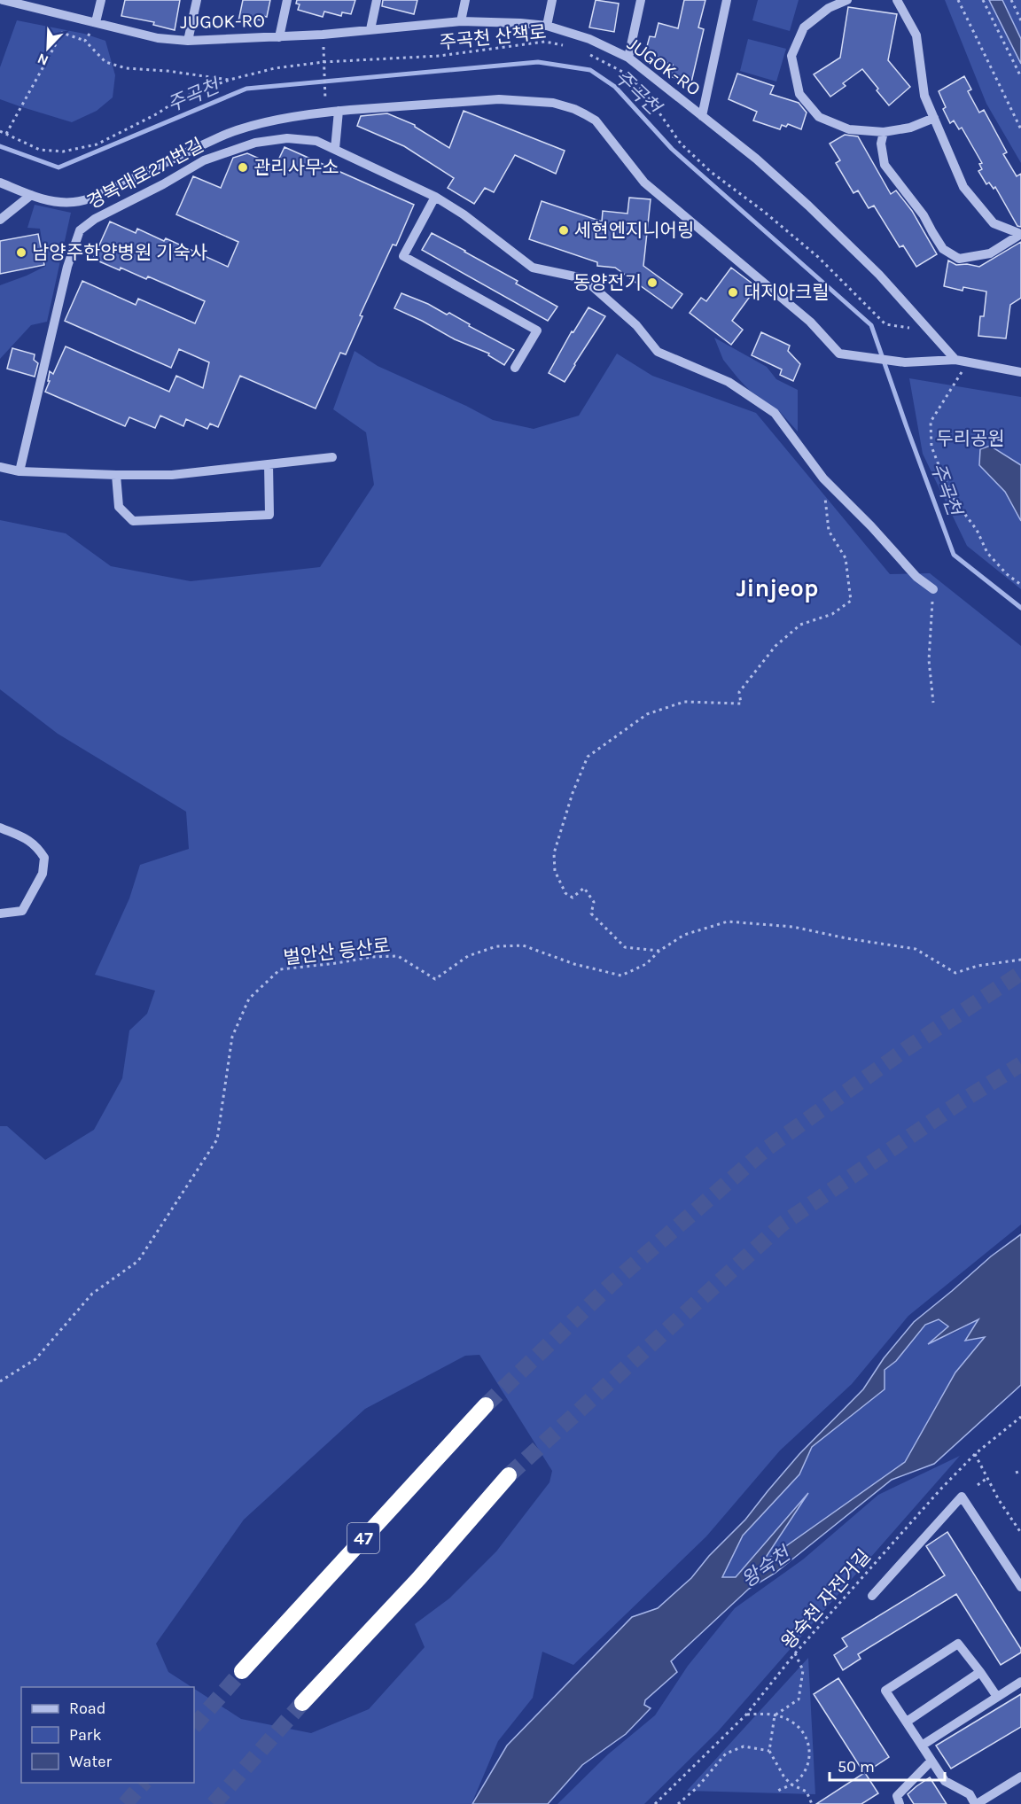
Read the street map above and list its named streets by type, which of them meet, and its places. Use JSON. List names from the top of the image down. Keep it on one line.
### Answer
{"streets":{"highway":["47"],"street":["JUGOK-RO","경복대로271번길"],"path":["주곡천 산책로","벌안산 등산로","왕숙천 자전거길"]},"districts":["Jinjeop"],"water":["주곡천","왕숙천"],"parks":["두리공원"],"places":["관리사무소","세현엔지니어링","남양주한양병원 기숙사","동양전기","대지아크릴"],"legend":["Road","Park","Water"],"scale_bar":"50 m","north":"bottom left"}
